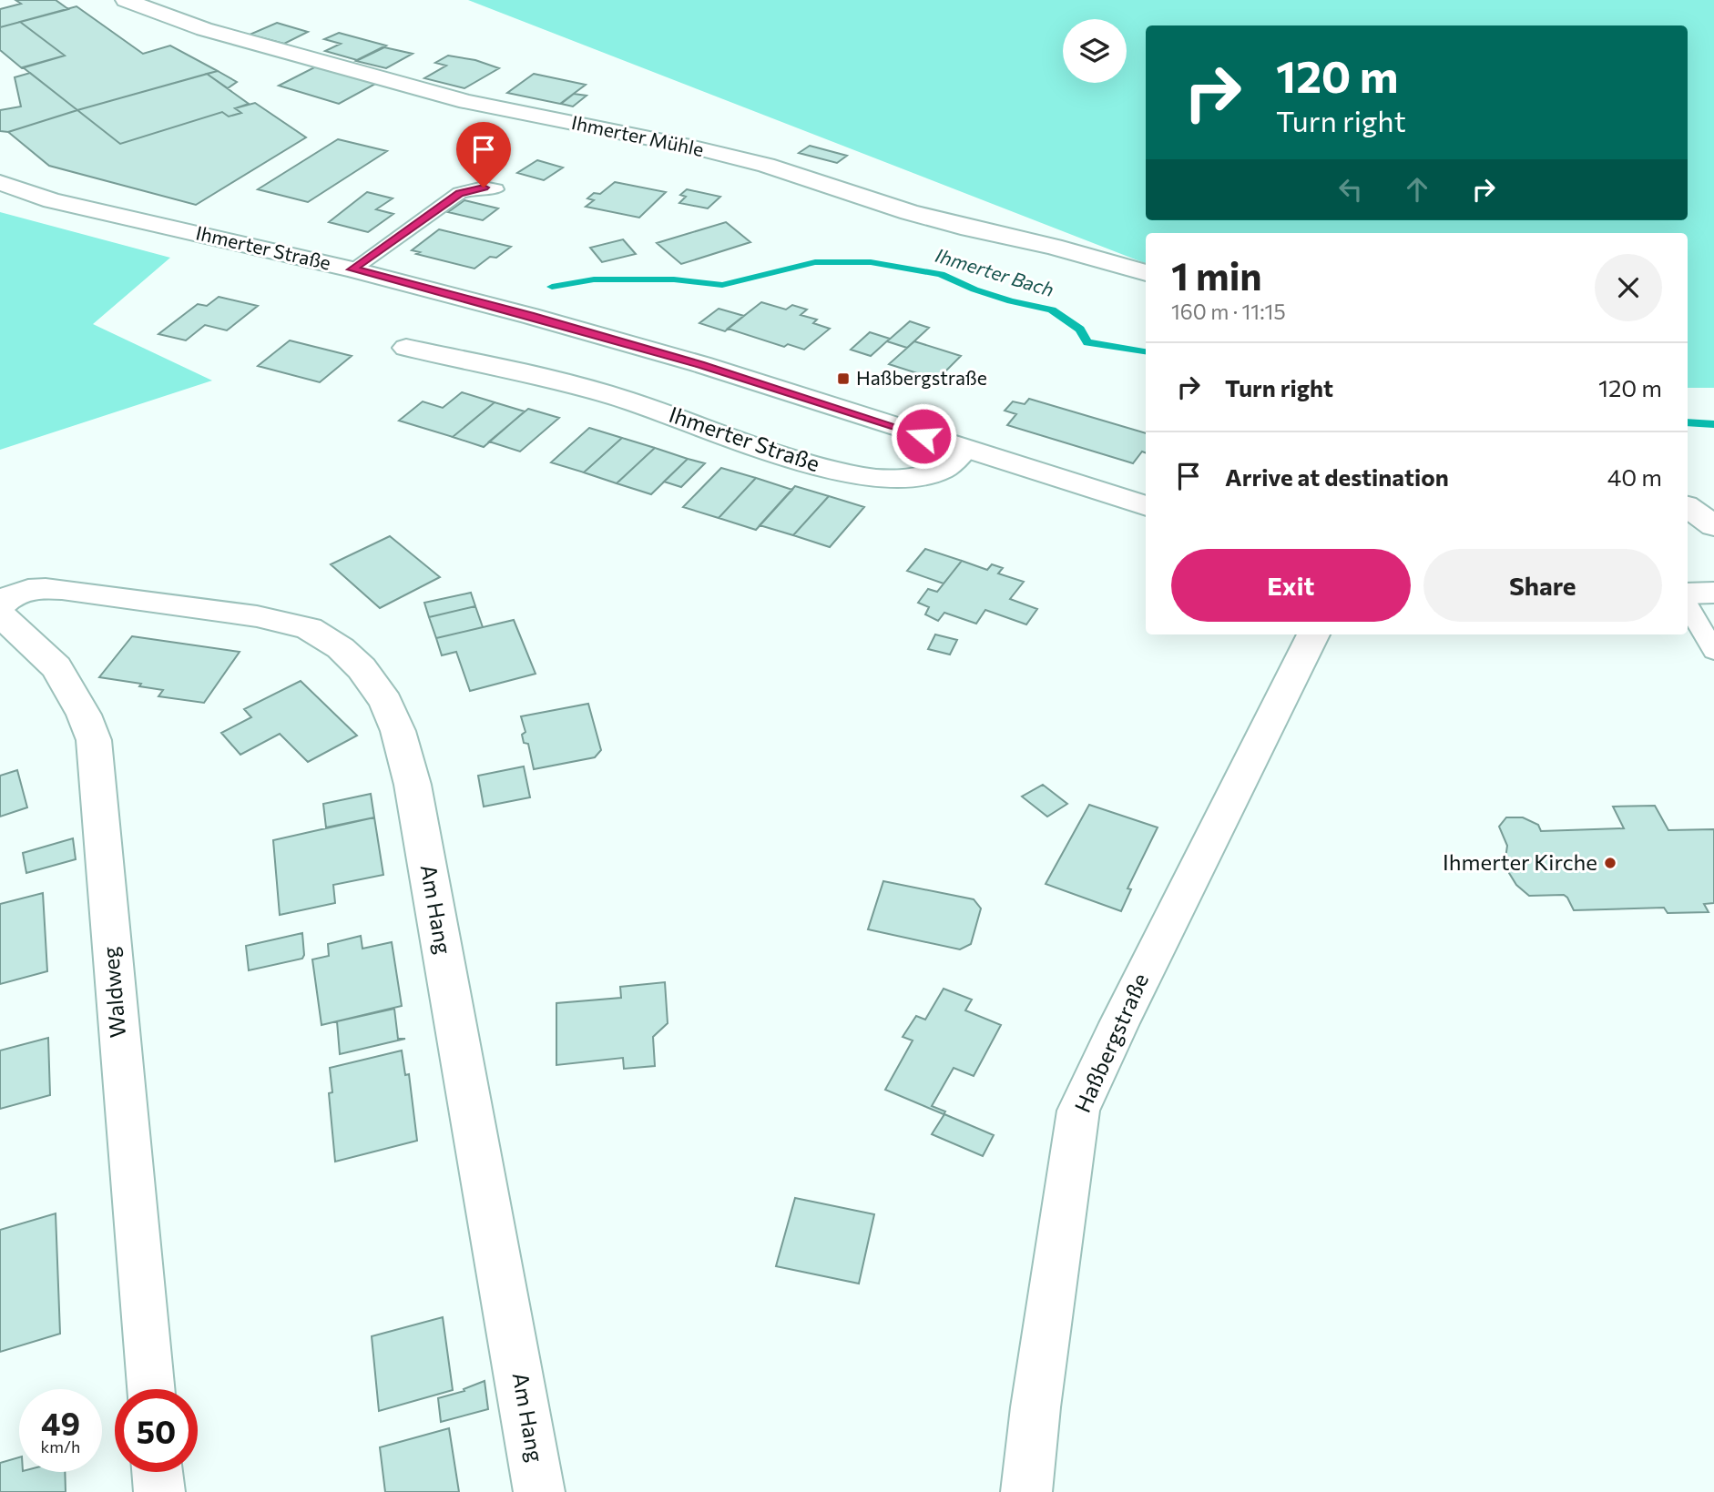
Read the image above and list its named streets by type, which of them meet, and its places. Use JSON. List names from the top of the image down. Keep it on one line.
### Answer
{"streets":{"street":["Ihmerter Mühle","Ihmerter Straße","Am Hang","Waldweg","Haßbergstraße"]},"water":["Ihmerter Bach"],"places":{"transit":["Haßbergstraße"],"other":["Ihmerter Kirche"]},"page":{"turn":["120 m","Turn right"],"heading":["1 min","160 m · 11:15"],"list":[{"name":"Turn right","value":"120 m"},{"name":"Arrive at destination","value":"40 m"}],"buttons":["Exit","Share"],"speed":"49 km/h","limit":"50"}}
